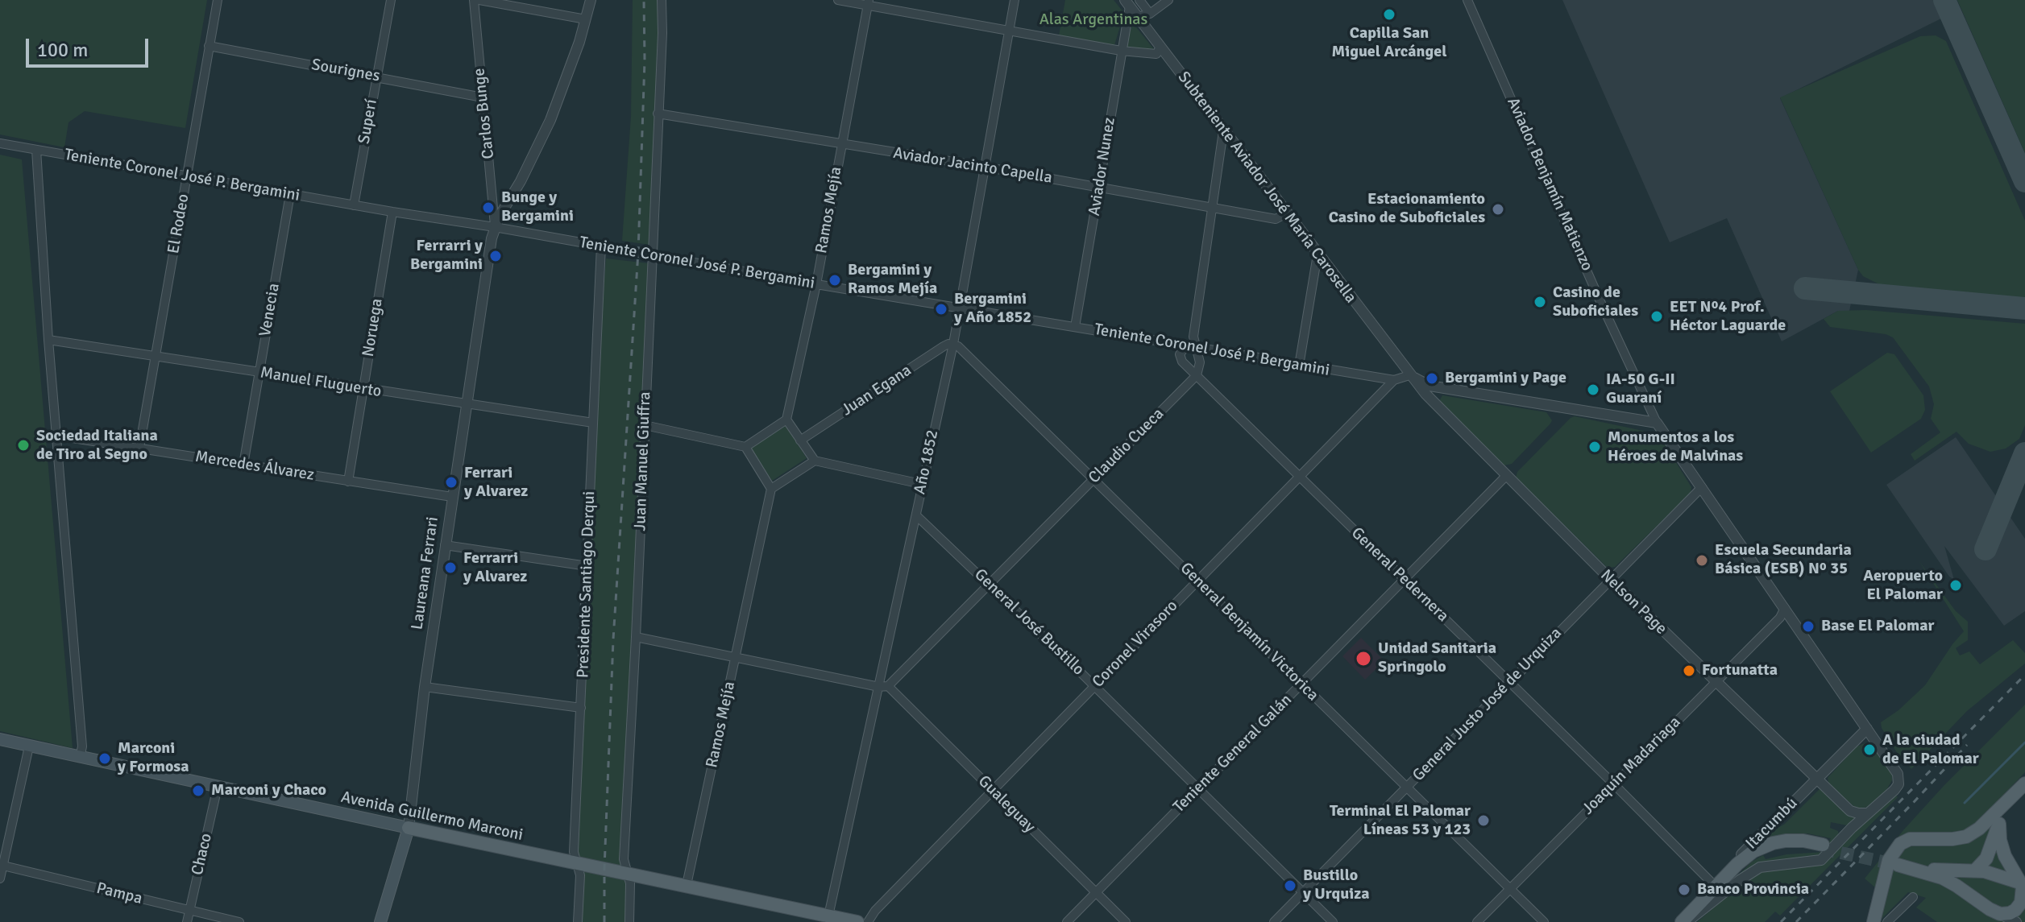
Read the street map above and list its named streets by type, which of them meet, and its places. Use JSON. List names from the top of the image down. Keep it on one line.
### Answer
{"streets":{"main road":["Laureana Ferrari","Avenida Guillermo Marconi"],"street":["Sourignes","Carlos Bunge","Superí","Aviador Jacinto Capella","Aviador Nunez","Teniente Coronel José P. Bergamini","Aviador Benjamín Matienzo","Subteniente Aviador José María Carosella","Ramos Mejía","El Rodeo","Venecia","Noruega","Manuel Fluguerto","Juan Egana","Claudio Cueca","Juan Manuel Giuffra","Año 1852","Mercedes Álvarez","General Pedernera","Presidente Santiago Derqui","Nelson Page","General José Bustillo","General Benjamín Victorica","Coronel Virasoro","General Justo José de Urquiza","Teniente General Galán","Joaquín Madariaga","Gualeguay","Itacumbú","Chaco","Pampa"]},"crossings":[["Sourignes","Carlos Bunge"],["Sourignes","Superí"],["Sourignes","El Rodeo"],["Carlos Bunge","Teniente Coronel José P. Bergamini"],["Carlos Bunge","Laureana Ferrari"],["Superí","Teniente Coronel José P. Bergamini"],["Aviador Jacinto Capella","Aviador Nunez"],["Aviador Jacinto Capella","Subteniente Aviador José María Carosella"],["Aviador Jacinto Capella","Ramos Mejía"],["Aviador Jacinto Capella","Juan Manuel Giuffra"],["Aviador Jacinto Capella","Año 1852"],["Aviador Nunez","Teniente Coronel José P. Bergamini"],["Aviador Nunez","Subteniente Aviador José María Carosella"],["Teniente Coronel José P. Bergamini","Ramos Mejía"],["Teniente Coronel José P. Bergamini","El Rodeo"],["Teniente Coronel José P. Bergamini","Venecia"],["Teniente Coronel José P. Bergamini","Noruega"],["Teniente Coronel José P. Bergamini","Juan Manuel Giuffra"],["Teniente Coronel José P. Bergamini","Año 1852"],["Teniente Coronel José P. Bergamini","Laureana Ferrari"],["Teniente Coronel José P. Bergamini","General Pedernera"],["Teniente Coronel José P. Bergamini","Presidente Santiago Derqui"],["Teniente Coronel José P. Bergamini","Coronel Virasoro"],["Aviador Benjamín Matienzo","General Justo José de Urquiza"],["Aviador Benjamín Matienzo","Joaquín Madariaga"],["Aviador Benjamín Matienzo","Itacumbú"],["Subteniente Aviador José María Carosella","Nelson Page"],["Subteniente Aviador José María Carosella","Coronel Virasoro"],["Ramos Mejía","Avenida Guillermo Marconi"],["El Rodeo","Manuel Fluguerto"],["El Rodeo","Mercedes Álvarez"],["Venecia","Manuel Fluguerto"],["Venecia","Mercedes Álvarez"],["Noruega","Manuel Fluguerto"],["Noruega","Mercedes Álvarez"],["Manuel Fluguerto","Laureana Ferrari"],["Manuel Fluguerto","Presidente Santiago Derqui"],["Juan Egana","Año 1852"],["Juan Egana","General Benjamín Victorica"],["Claudio Cueca","Año 1852"],["Claudio Cueca","General Pedernera"],["Claudio Cueca","General José Bustillo"],["Claudio Cueca","General Benjamín Victorica"],["Claudio Cueca","Gualeguay"],["Juan Manuel Giuffra","Avenida Guillermo Marconi"],["Año 1852","General José Bustillo"],["Año 1852","General Benjamín Victorica"],["Año 1852","Gualeguay"],["Año 1852","Avenida Guillermo Marconi"],["Mercedes Álvarez","Laureana Ferrari"],["Laureana Ferrari","Avenida Guillermo Marconi"],["General Pedernera","Coronel Virasoro"],["General Pedernera","General Justo José de Urquiza"],["General Pedernera","Teniente General Galán"],["General Pedernera","Joaquín Madariaga"],["General Pedernera","Itacumbú"],["Presidente Santiago Derqui","Avenida Guillermo Marconi"],["Nelson Page","Coronel Virasoro"],["Nelson Page","General Justo José de Urquiza"],["Nelson Page","Teniente General Galán"],["Nelson Page","Joaquín Madariaga"],["Nelson Page","Itacumbú"],["General José Bustillo","Coronel Virasoro"],["General José Bustillo","General Justo José de Urquiza"],["General José Bustillo","Teniente General Galán"],["General Benjamín Victorica","Coronel Virasoro"],["General Benjamín Victorica","General Justo José de Urquiza"],["General Benjamín Victorica","Teniente General Galán"],["General Benjamín Victorica","Joaquín Madariaga"],["Coronel Virasoro","Gualeguay"],["Teniente General Galán","Gualeguay"],["Avenida Guillermo Marconi","Chaco"],["Chaco","Pampa"]],"parks":["Alas Argentinas"],"places":["Capilla San Miguel Arcángel","Bunge y Bergamini","Estacionamiento Casino de Suboficiales","Ferrarri y Bergamini","Bergamini y Ramos Mejía","Casino de Suboficiales","Bergamini y Año 1852","EET Nº4 Prof. Héctor Laguarde","Bergamini y Page","IA-50 G-II Guaraní","Sociedad Italiana de Tiro al Segno","Monumentos a los Héroes de Malvinas","Ferrari y Alvarez","Escuela Secundaria Básica (ESB) Nº 35","Ferrarri y Alvarez","Aeropuerto El Palomar","Base El Palomar","Unidad Sanitaria Springolo","Fortunatta","A la ciudad de El Palomar","Marconi y Formosa","Marconi y Chaco","Terminal El Palomar Líneas 53 y 123","Bustillo y Urquiza","Banco Provincia"],"scale_bar":"100 m"}
